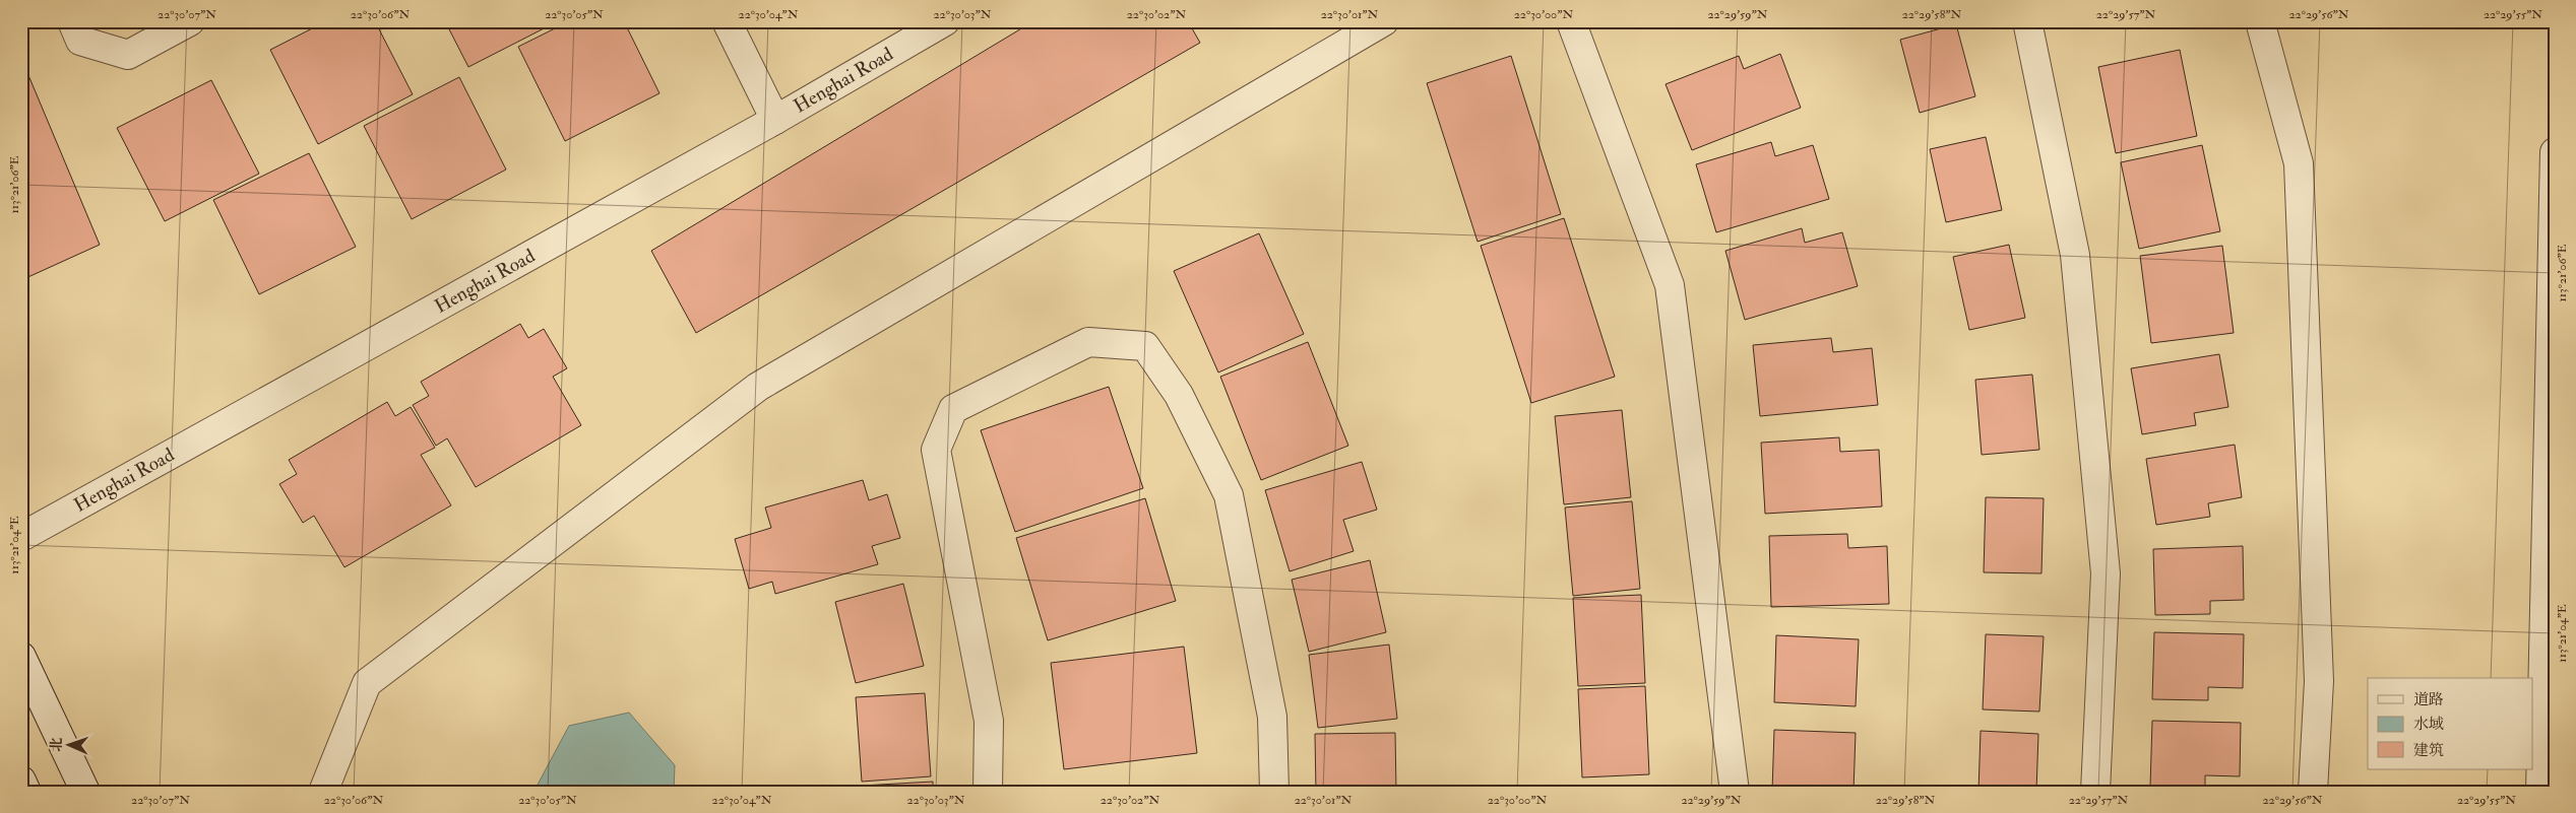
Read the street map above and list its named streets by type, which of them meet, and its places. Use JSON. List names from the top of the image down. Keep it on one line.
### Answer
{"streets":{"street":["Henghai Road"]},"legend":["道路","水域","建筑"],"north":"left","coordinates":["22°30'07\"N","22°30'06\"N","22°30'05\"N","22°30'04\"N","22°30'03\"N","22°30'02\"N","22°30'01\"N","22°30'00\"N","22°29'59\"N","22°29'58\"N","22°29'57\"N","22°29'56\"N","22°29'55\"N","113°21'06\"E","113°21'04\"E"]}
